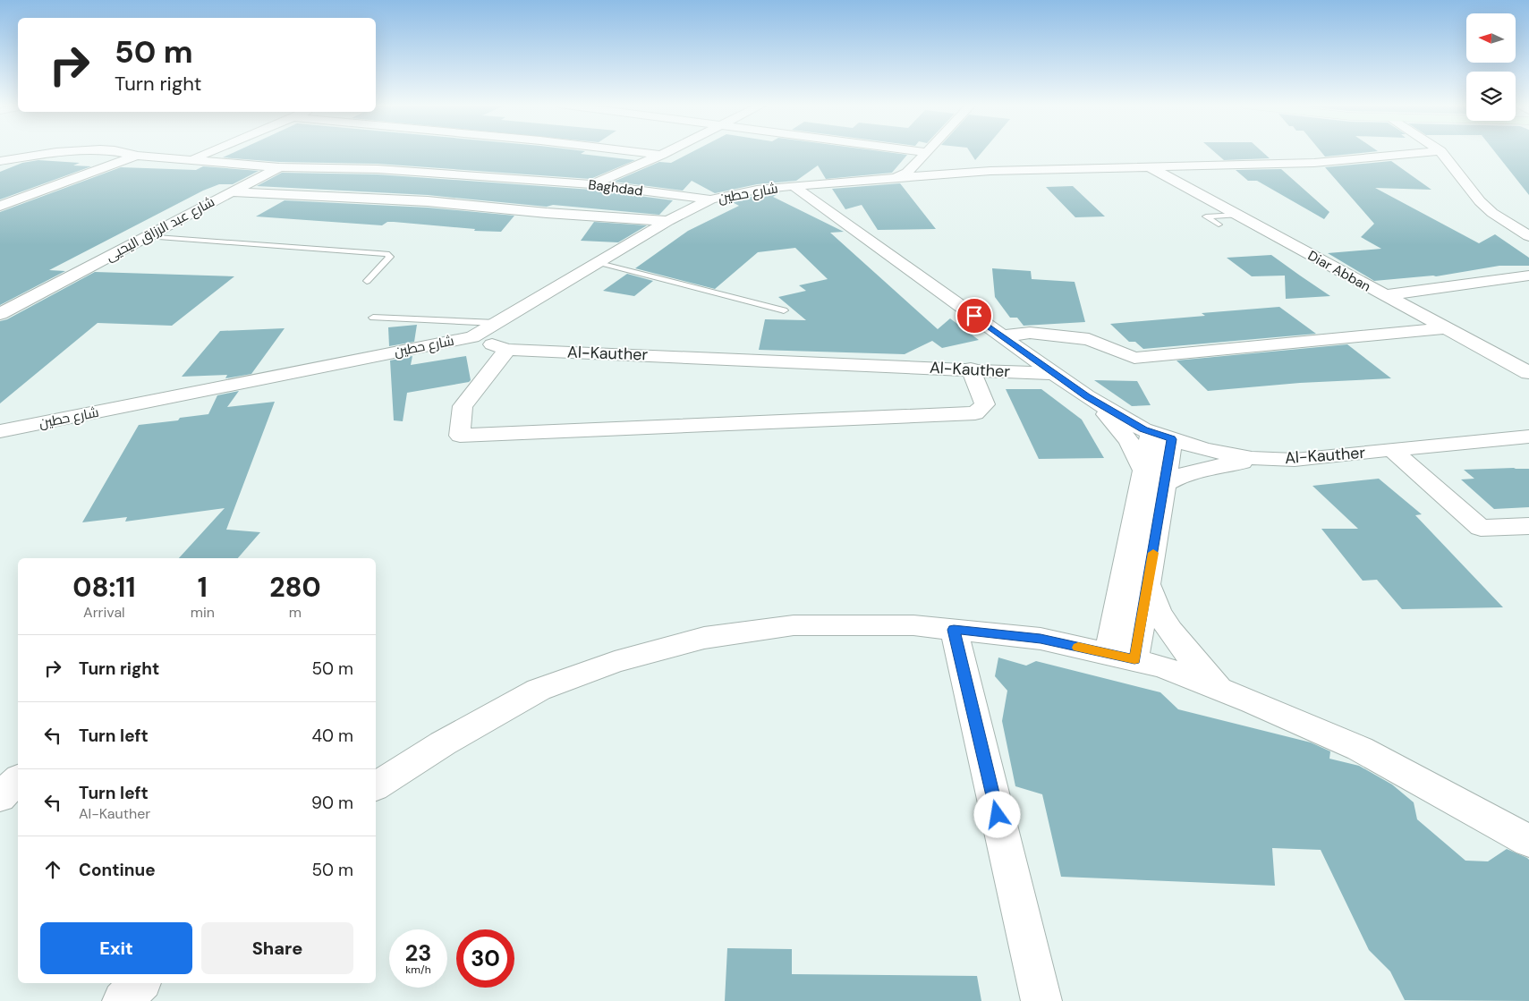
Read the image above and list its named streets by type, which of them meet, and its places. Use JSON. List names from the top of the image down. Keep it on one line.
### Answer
{"streets":{"street":["Baghdad","شارع حطين","شارع عبد الرزاق اليحيى","Diar Abban","Al-Kauther"]},"crossings":[["Baghdad","شارع حطين"],["Baghdad","شارع عبد الرزاق اليحيى"],["شارع حطين","Al-Kauther"]],"north":"left","page":{"turn":["50 m","Turn right"],"eta":["08:11","Arrival","1","min","280","m"],"list":[{"name":"Turn right","value":"50 m"},{"name":"Turn left","value":"40 m"},{"name":"Turn left","note":"Al-Kauther","value":"90 m"},{"name":"Continue","value":"50 m"}],"buttons":["Exit","Share"],"speed":"23 km/h","limit":"30"}}
